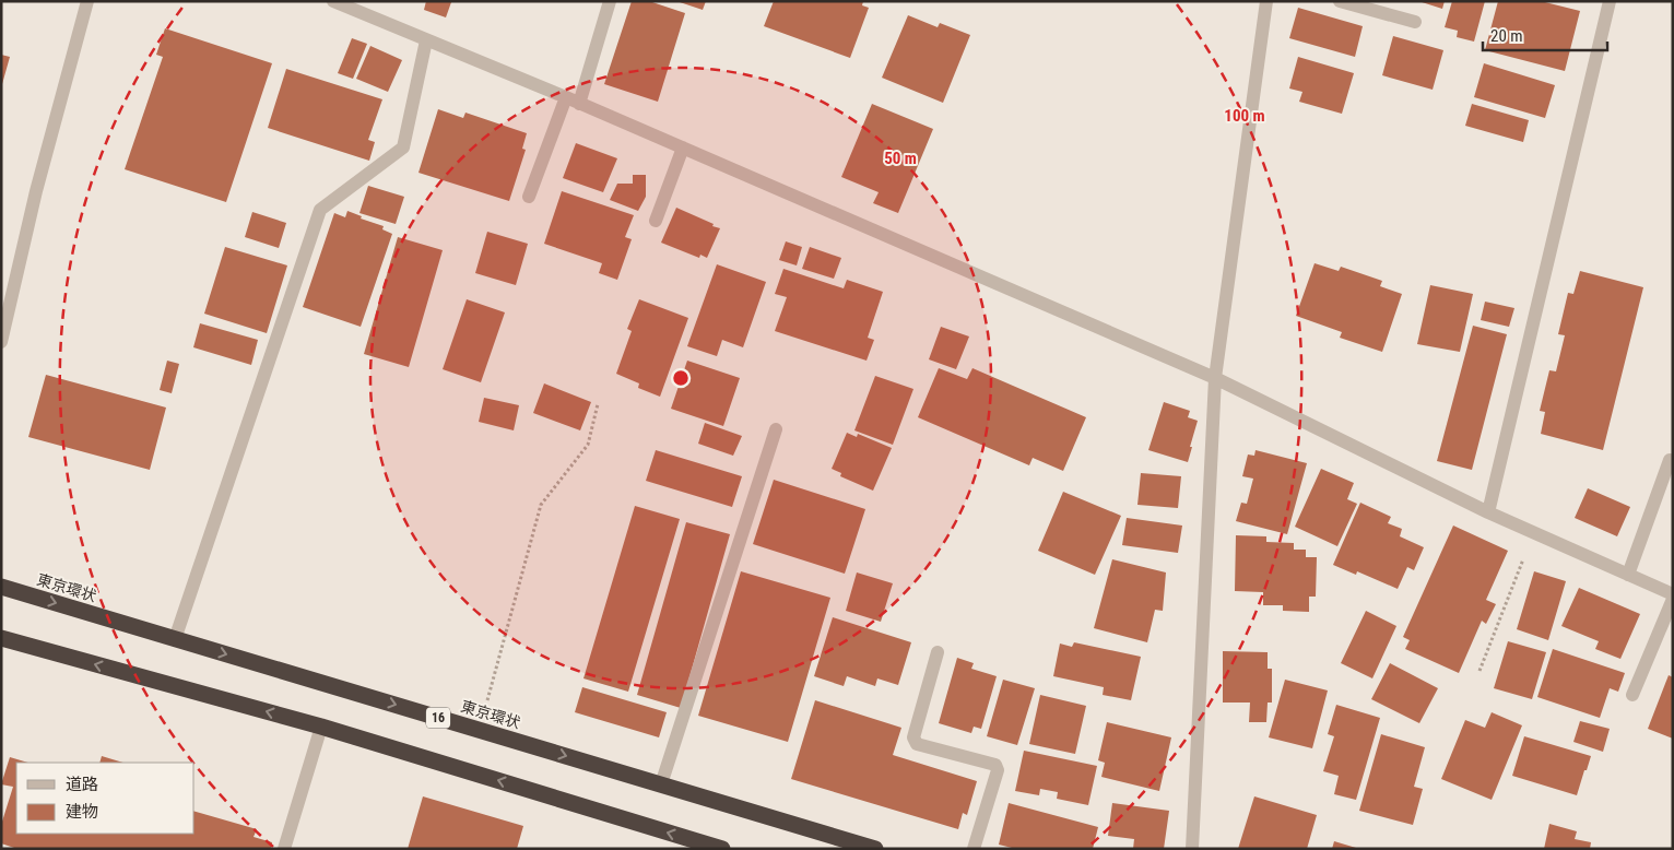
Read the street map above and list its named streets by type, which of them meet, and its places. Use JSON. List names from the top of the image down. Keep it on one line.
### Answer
{"streets":{"highway":["東京環状","16"]},"legend":["道路","建物"],"scale_bar":"20 m","rings":["100 m","50 m"]}
